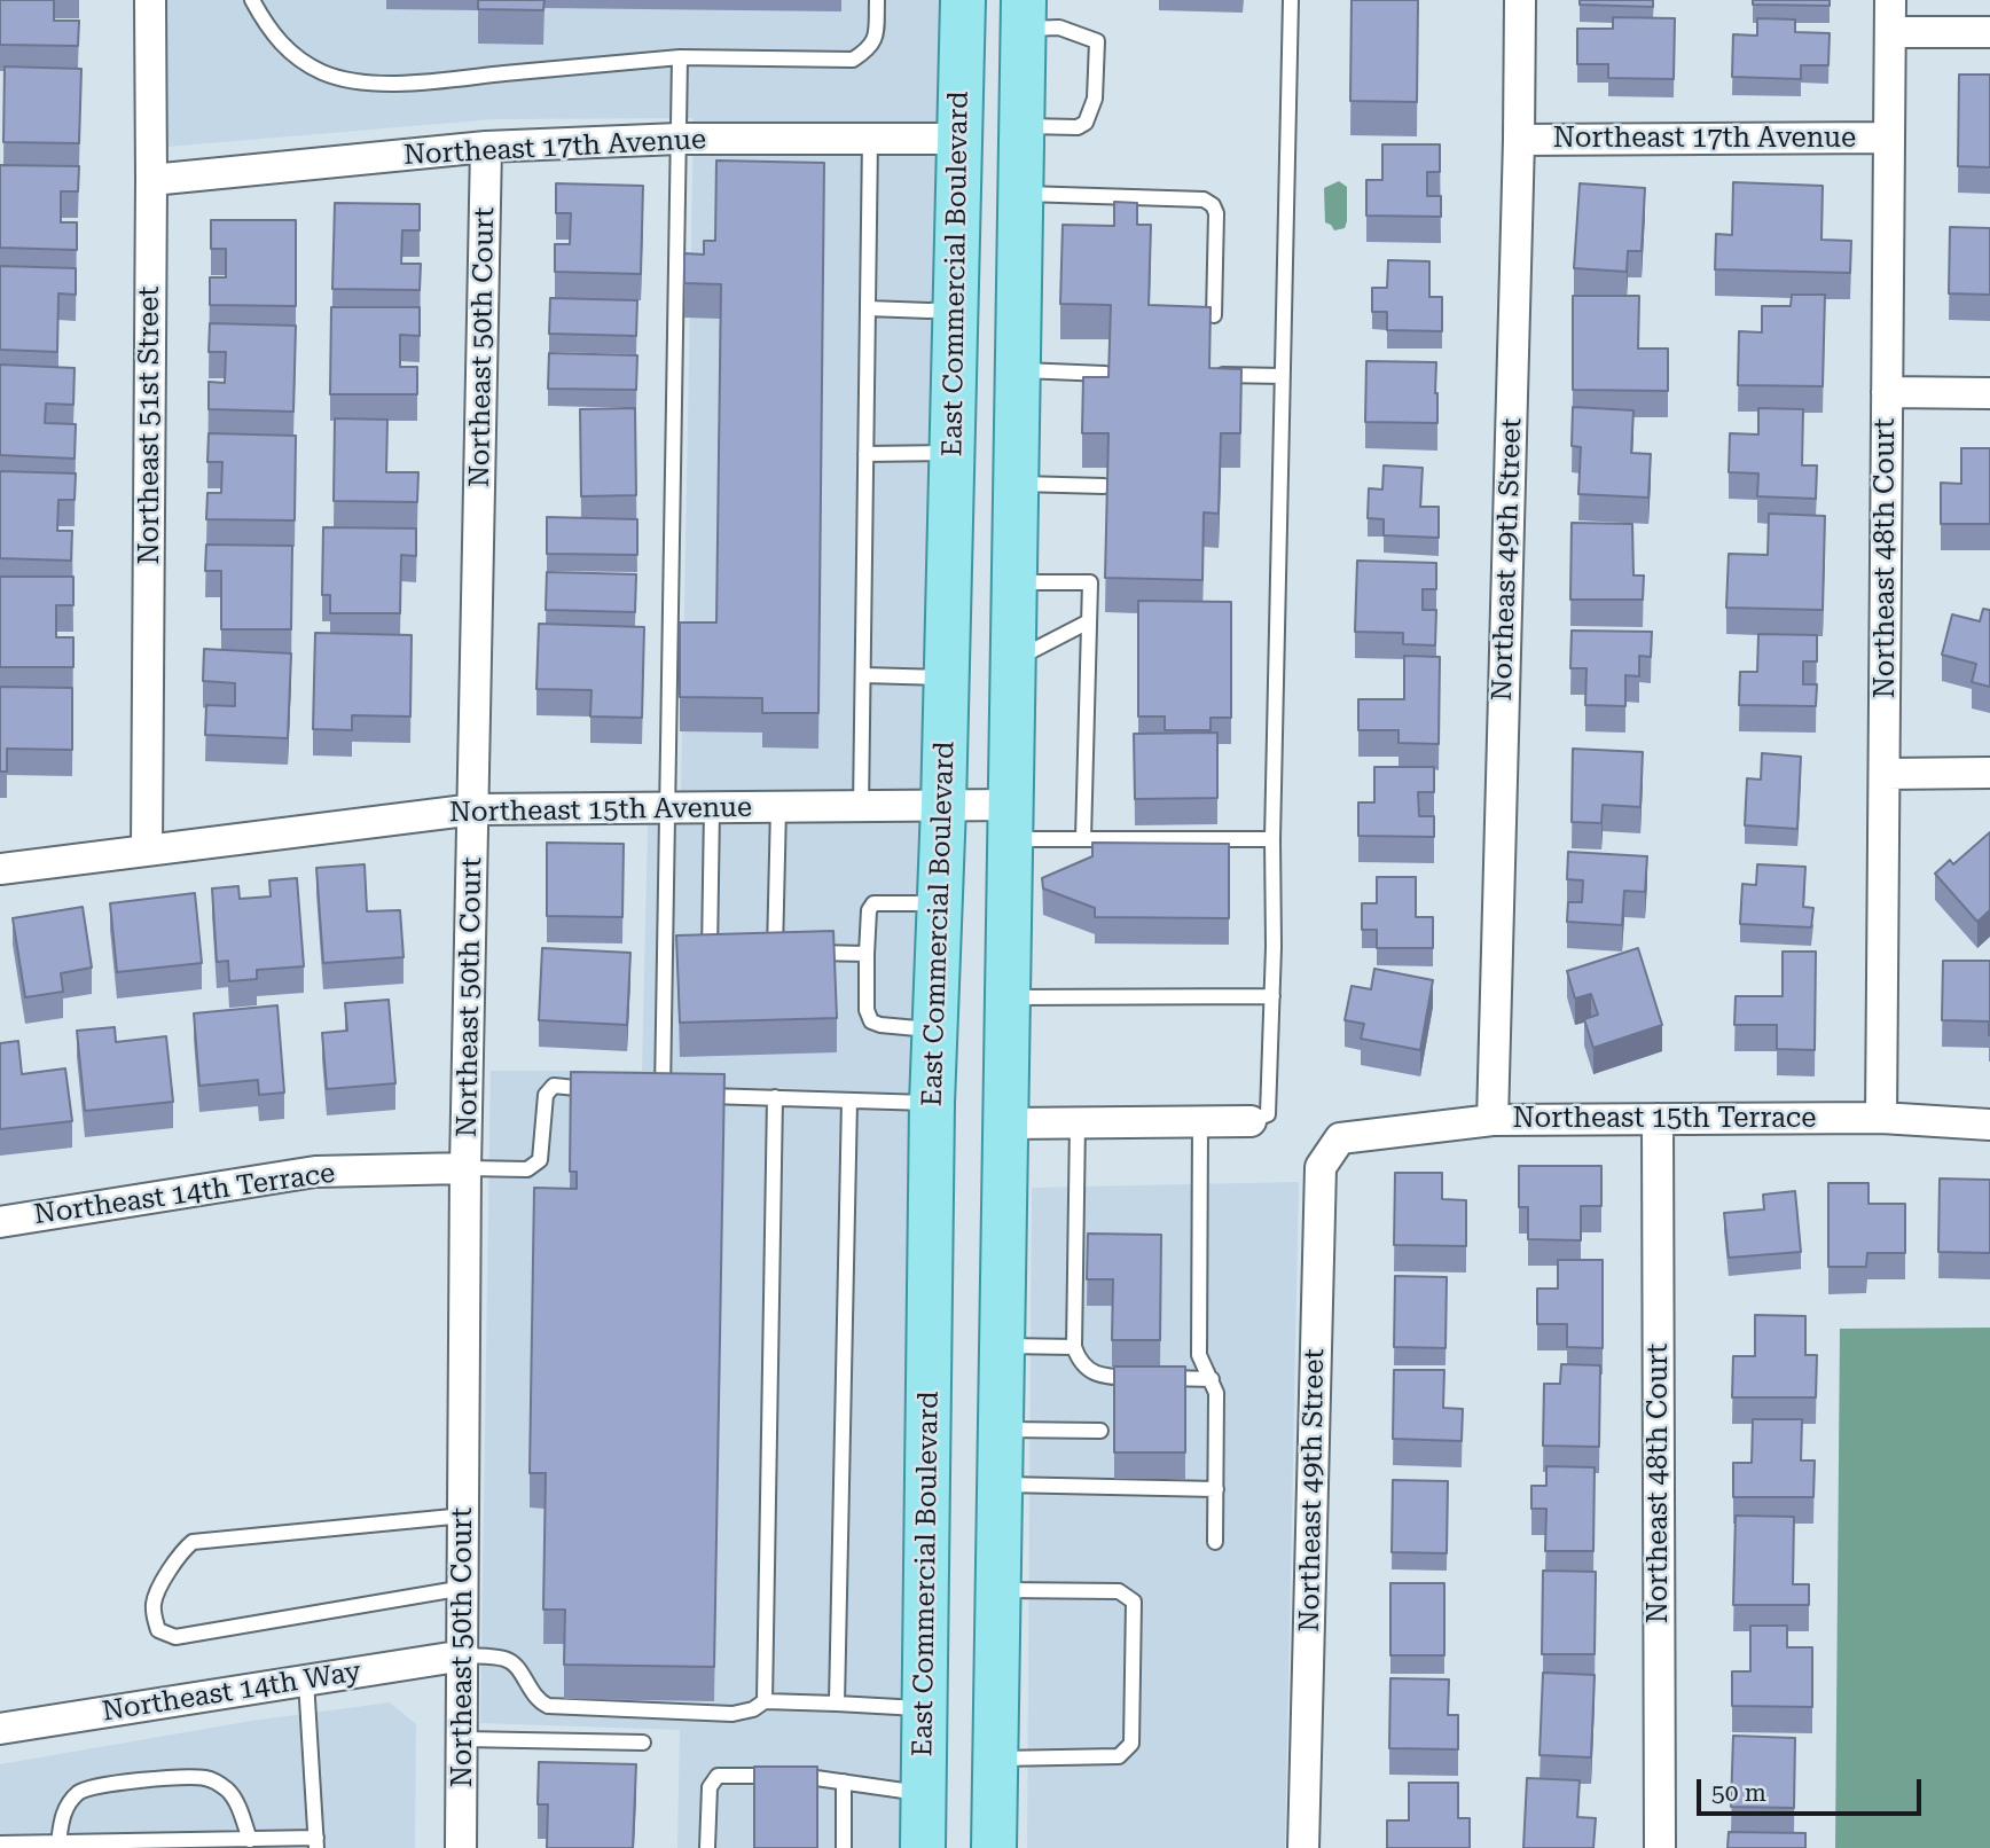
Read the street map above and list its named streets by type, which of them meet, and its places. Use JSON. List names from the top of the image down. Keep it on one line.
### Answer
{"streets":{"main road":["East Commercial Boulevard"],"street":["Northeast 17th Avenue","Northeast 50th Court","Northeast 51st Street","Northeast 48th Court","Northeast 49th Street","Northeast 15th Avenue","Northeast 15th Terrace","Northeast 14th Terrace","Northeast 14th Way"]},"crossings":[["Northeast 17th Avenue","East Commercial Boulevard"],["Northeast 17th Avenue","Northeast 50th Court"],["Northeast 17th Avenue","Northeast 51st Street"],["Northeast 17th Avenue","Northeast 48th Court"],["Northeast 17th Avenue","Northeast 49th Street"],["East Commercial Boulevard","Northeast 15th Avenue"],["Northeast 50th Court","Northeast 15th Avenue"],["Northeast 50th Court","Northeast 14th Terrace"],["Northeast 50th Court","Northeast 14th Way"],["Northeast 51st Street","Northeast 15th Avenue"],["Northeast 48th Court","Northeast 15th Terrace"],["Northeast 49th Street","Northeast 15th Terrace"]],"scale_bar":"50 m"}
